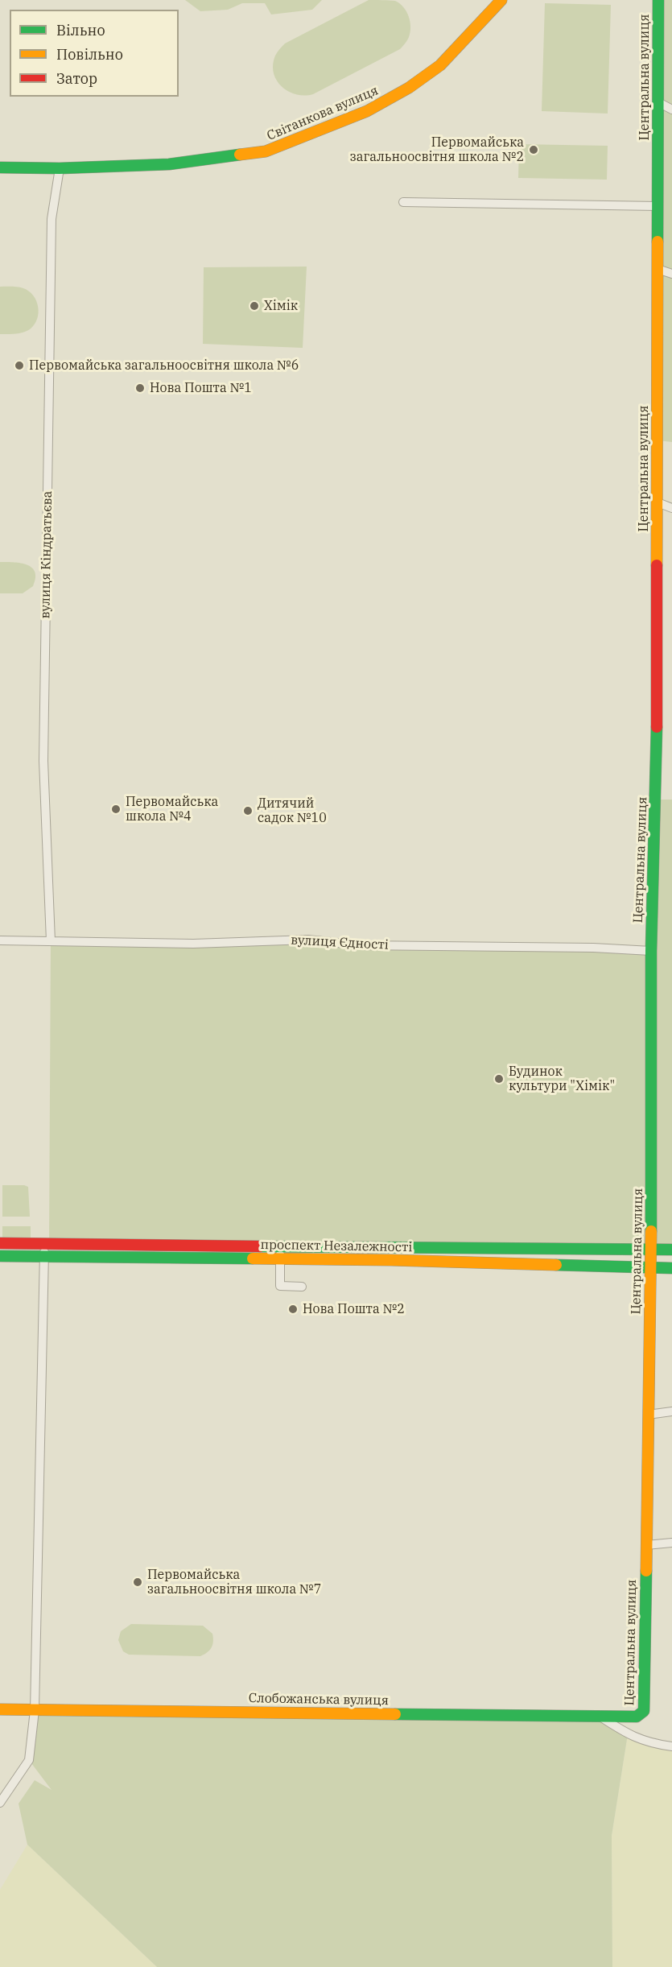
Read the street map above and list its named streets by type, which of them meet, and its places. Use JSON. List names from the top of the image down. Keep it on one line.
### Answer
{"streets":{"street":["Центральна вулиця","Світанкова вулиця","вулиця Кіндратьєва","вулиця Єдності","проспект Незалежності","Слобожанська вулиця"]},"crossings":[["Центральна вулиця","вулиця Єдності"],["Центральна вулиця","проспект Незалежності"],["Центральна вулиця","Слобожанська вулиця"],["Світанкова вулиця","вулиця Кіндратьєва"],["вулиця Кіндратьєва","вулиця Єдності"]],"places":["Первомайська загальноосвітня школа №2","Хімік","Первомайська загальноосвітня школа №6","Нова Пошта №1","Первомайська школа №4","Дитячий садок №10","Будинок культури \"Хімік\"","Нова Пошта №2","Первомайська загальноосвітня школа №7"],"legend":["Вільно","Повільно","Затор"]}
